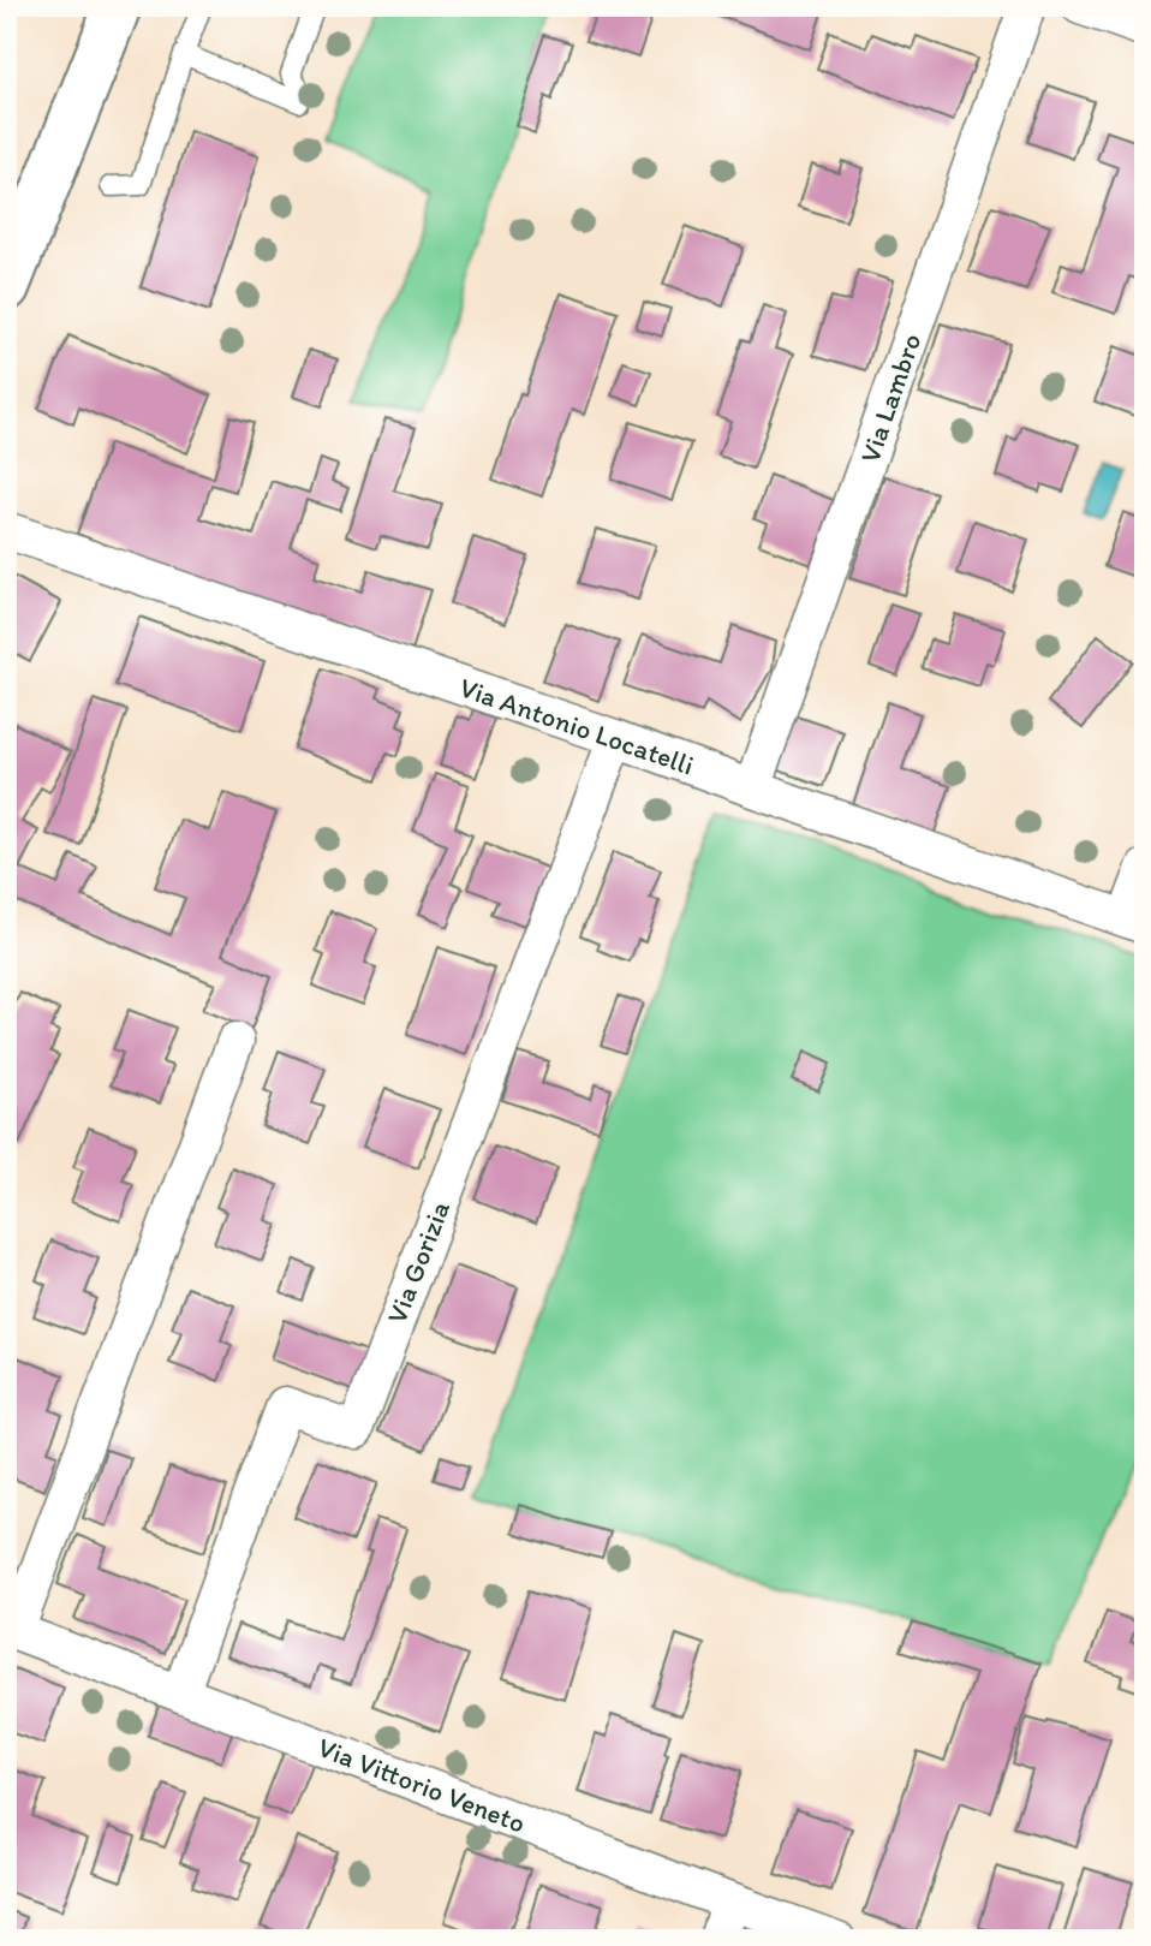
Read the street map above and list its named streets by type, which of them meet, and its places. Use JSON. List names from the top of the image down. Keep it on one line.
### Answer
{"streets":{"street":["Via Lambro","Via Antonio Locatelli","Via Gorizia","Via Vittorio Veneto"]},"crossings":[["Via Lambro","Via Antonio Locatelli"],["Via Antonio Locatelli","Via Gorizia"],["Via Gorizia","Via Vittorio Veneto"]]}
